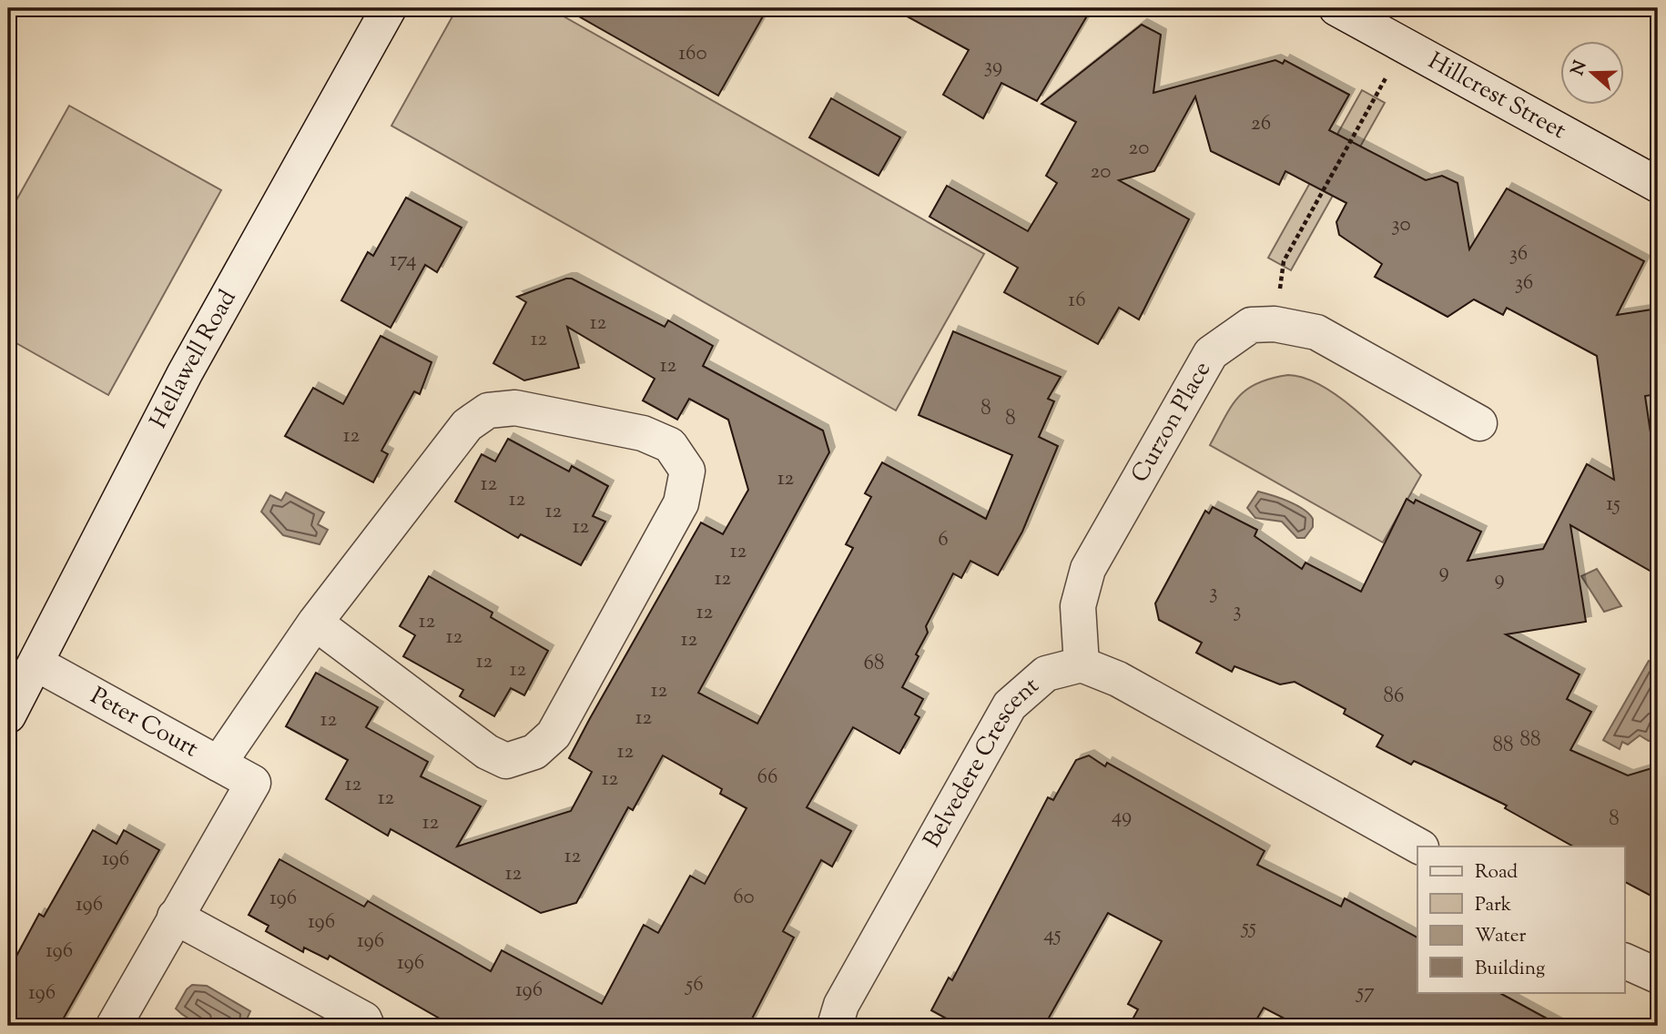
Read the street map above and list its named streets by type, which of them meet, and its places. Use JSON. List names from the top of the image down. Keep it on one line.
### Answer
{"streets":{"street":["Hillcrest Street","Hellawell Road","Curzon Place","Peter Court","Belvedere Crescent"]},"crossings":[["Hellawell Road","Peter Court"],["Curzon Place","Belvedere Crescent"]],"house_numbers":["160","39","26","20","20","30","36","174","36","16","12","12","12","8","8","12","12","12","12","15","12","12","6","12","9","12","9","3","3","12","12","12","12","12","68","12","12","86","12","12","88","88","12","66","12","12","12","49","8","12","12","196","12","60","196","196","196","55","45","196","196","196","56","196","57","196"],"legend":["Road","Park","Water","Building"],"north":"left"}
